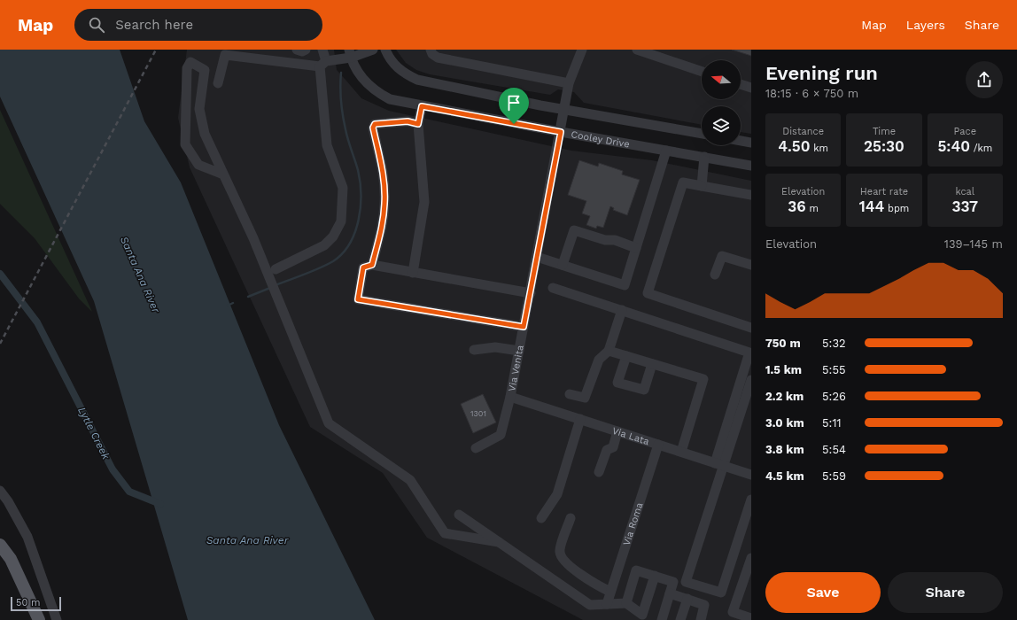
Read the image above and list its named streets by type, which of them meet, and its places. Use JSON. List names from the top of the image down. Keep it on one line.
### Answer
{"streets":{"street":["Cooley Drive","Via Venita","Via Lata","Via Roma"]},"crossings":[["Cooley Drive","Via Venita"],["Via Venita","Via Lata"],["Via Lata","Via Roma"]],"water":["Santa Ana River","Lytle Creek"],"house_numbers":["1301"],"scale_bar":"50 m","north":"left","page":{"header":"Map","search":"Search here","nav":["Map","Layers","Share"],"heading":["Evening run","18:15 · 6 × 750 m"],"stats":[["Distance","4.50 km"],["Time","25:30"],["Pace","5:40 /km"],["Elevation","36 m"],["Heart rate","144 bpm"],["kcal","337"]],"chart":["Elevation","139–145 m"],"list":[{"name":"750 m","note":"5:32"},{"name":"1.5 km","note":"5:55"},{"name":"2.2 km","note":"5:26"},{"name":"3.0 km","note":"5:11"},{"name":"3.8 km","note":"5:54"},{"name":"4.5 km","note":"5:59"}],"buttons":["Save","Share"],"scale":"50 m"}}
